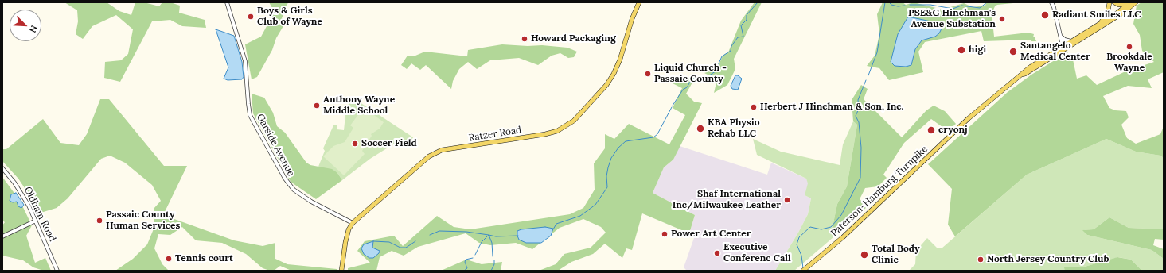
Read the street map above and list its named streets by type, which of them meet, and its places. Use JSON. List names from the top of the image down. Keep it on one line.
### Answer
{"streets":{"main road":["Ratzer Road","Paterson-Hamburg Turnpike"],"street":["Garside Avenue","Oldham Road"]},"crossings":[["Ratzer Road","Garside Avenue"]],"places":["Radiant Smiles LLC","Boys & Girls Club of Wayne","PSE&G Hinchman's Avenue Substation","Howard Packaging","Brookdale Wayne","higi","Santangelo Medical Center","Liquid Church - Passaic County","Anthony Wayne Middle School","Herbert J Hinchman & Son, Inc.","KBA Physio Rehab LLC","cryonj","Soccer Field","Shaf International Inc/Milwaukee Leather","Passaic County Human Services","Power Art Center","Executive Conferenc Call","Total Body Clinic","Tennis court","North Jersey Country Club"],"north":"bottom right"}
